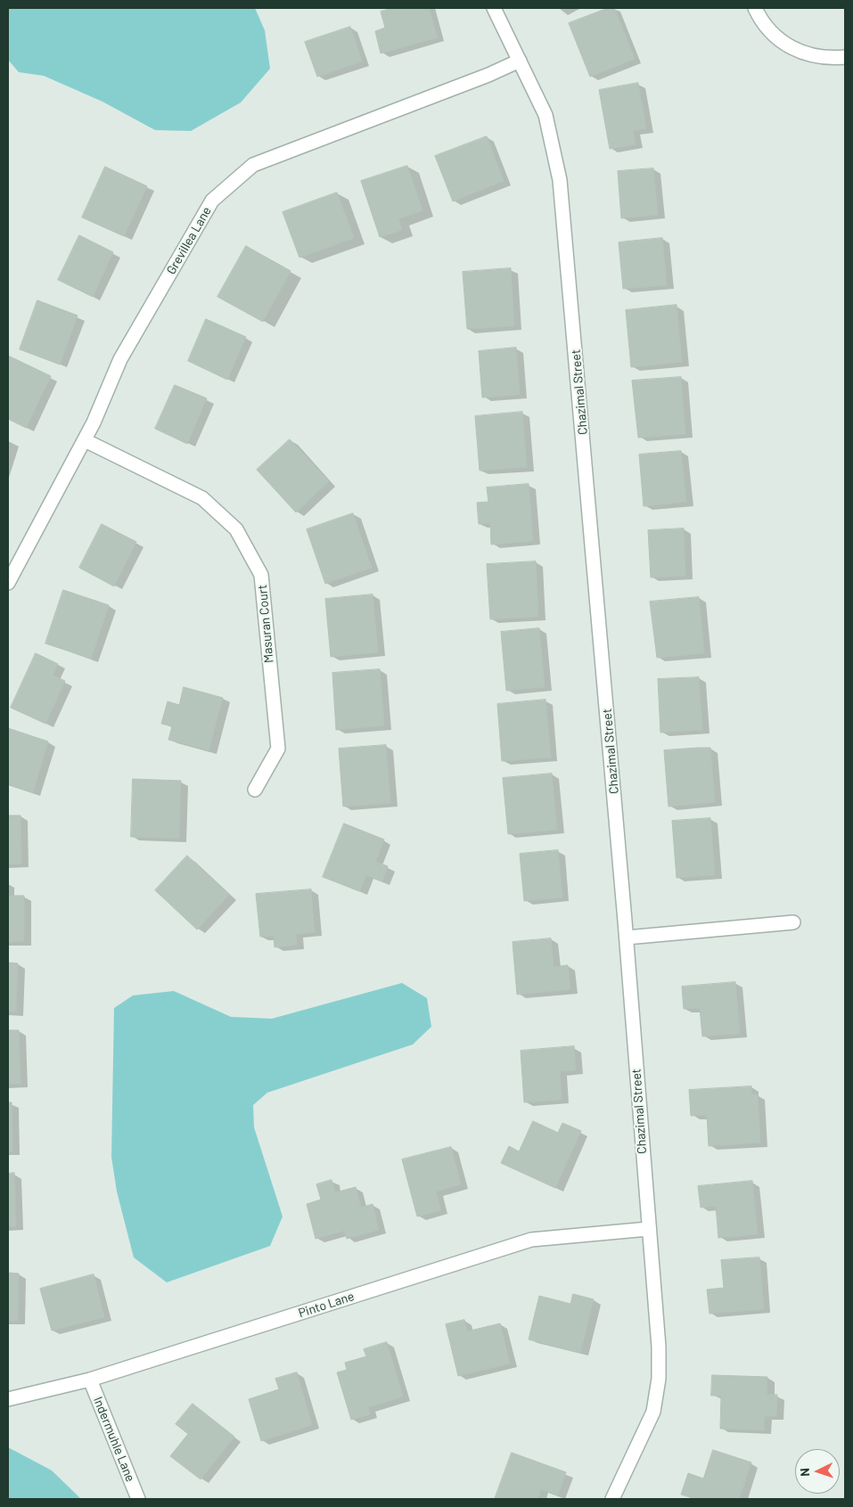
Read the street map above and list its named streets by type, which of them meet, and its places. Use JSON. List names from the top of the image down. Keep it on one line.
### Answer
{"streets":{"street":["Grevillea Lane","Chazimal Street","Masuran Court","Pinto Lane","Indermuhle Lane"]},"crossings":[["Grevillea Lane","Chazimal Street"],["Grevillea Lane","Masuran Court"],["Chazimal Street","Pinto Lane"],["Pinto Lane","Indermuhle Lane"]],"north":"left"}
